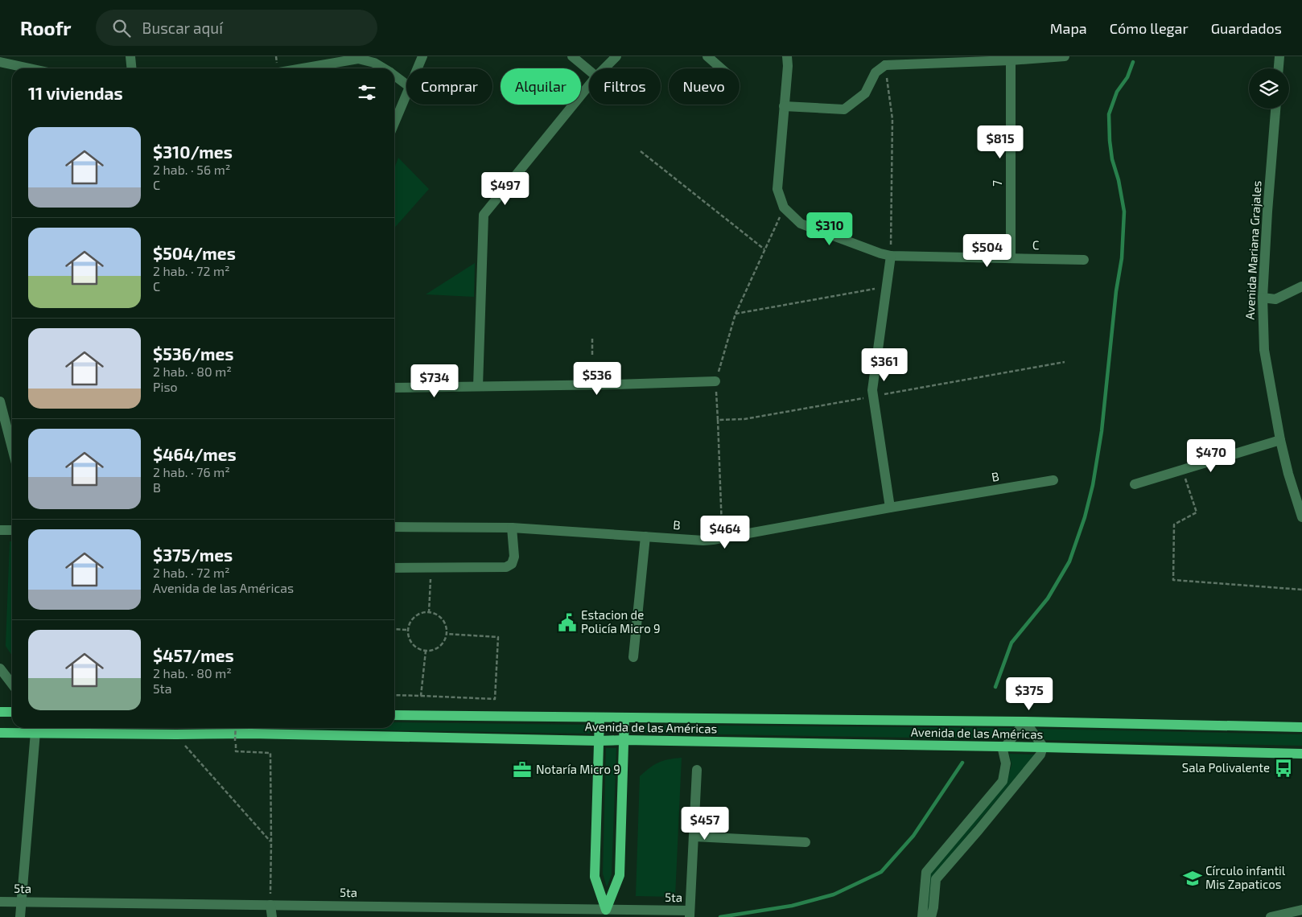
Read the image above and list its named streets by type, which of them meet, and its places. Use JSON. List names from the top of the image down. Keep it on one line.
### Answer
{"streets":{"main road":["Avenida de las Américas"],"street":["7","C","Avenida Mariana Grajales","B","5ta"]},"crossings":[["7","C"]],"places":{"public building":["Estacion de Policía Micro 9"],"bus stop":["Sala Polivalente"],"office":["Notaría Micro 9"],"school or university":["Círculo infantil Mis Zapaticos"]},"page":{"header":"Roofr","search":"Buscar aquí","nav":["Mapa","Cómo llegar","Guardados"],"chip":["Comprar","Alquilar","Filtros","Nuevo"],"heading":"11 viviendas","list":[{"name":"$310/mes","note":"2 hab. · 56 m² · C"},{"name":"$504/mes","note":"2 hab. · 72 m² · C"},{"name":"$536/mes","note":"2 hab. · 80 m² · Piso"},{"name":"$464/mes","note":"2 hab. · 76 m² · B"},{"name":"$375/mes","note":"2 hab. · 72 m² · Avenida de las Américas"},{"name":"$457/mes","note":"2 hab. · 80 m² · 5ta"}],"price":["$815","$497","$310","$504","$361","$536","$734","$470","$464","$375","$457"]}}
